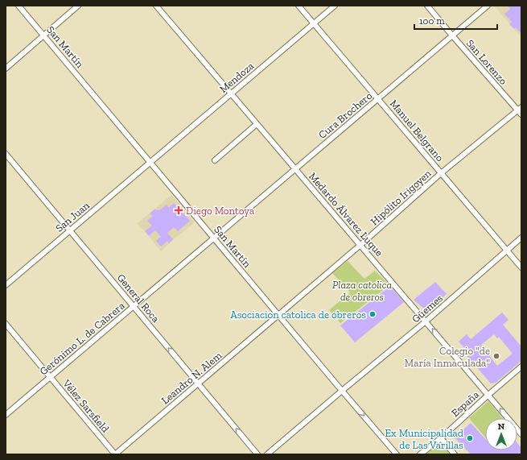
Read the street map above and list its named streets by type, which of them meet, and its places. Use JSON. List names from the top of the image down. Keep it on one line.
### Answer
{"streets":{"street":["San Martín","San Lorenzo","Mendoza","Cura Brochero","Manuel Belgrano","Hipólito Irigoyen","Medardo Álvarez Luque","San Juan","General Roca","Güemes","Gerónimo L. de Cabrera","Leandro N. Alem","España","Vélez Sarsfield"]},"crossings":[["San Martín","Mendoza"],["San Martín","Cura Brochero"],["San Martín","Hipólito Irigoyen"],["San Martín","San Juan"],["San Martín","Güemes"],["San Martín","Gerónimo L. de Cabrera"],["San Martín","Leandro N. Alem"],["San Lorenzo","Cura Brochero"],["San Lorenzo","Hipólito Irigoyen"],["Mendoza","Manuel Belgrano"],["Mendoza","Medardo Álvarez Luque"],["Mendoza","San Juan"],["Cura Brochero","Manuel Belgrano"],["Cura Brochero","Medardo Álvarez Luque"],["Cura Brochero","Gerónimo L. de Cabrera"],["Manuel Belgrano","Hipólito Irigoyen"],["Manuel Belgrano","Güemes"],["Hipólito Irigoyen","Medardo Álvarez Luque"],["Hipólito Irigoyen","Leandro N. Alem"],["Medardo Álvarez Luque","Güemes"],["Medardo Álvarez Luque","España"],["San Juan","General Roca"],["General Roca","Gerónimo L. de Cabrera"],["General Roca","Leandro N. Alem"],["Gerónimo L. de Cabrera","Vélez Sarsfield"],["Leandro N. Alem","Vélez Sarsfield"]],"one_way":["General Roca"],"parks":["Plaza catolica de obreros"],"places":{"health":["Diego Montoya"],"other":["Asociacion catolica de obreros","Colegio \"de María Inmaculada\"","Ex Municipalidad de Las Varillas"]},"scale_bar":"100 m","north":"top"}
